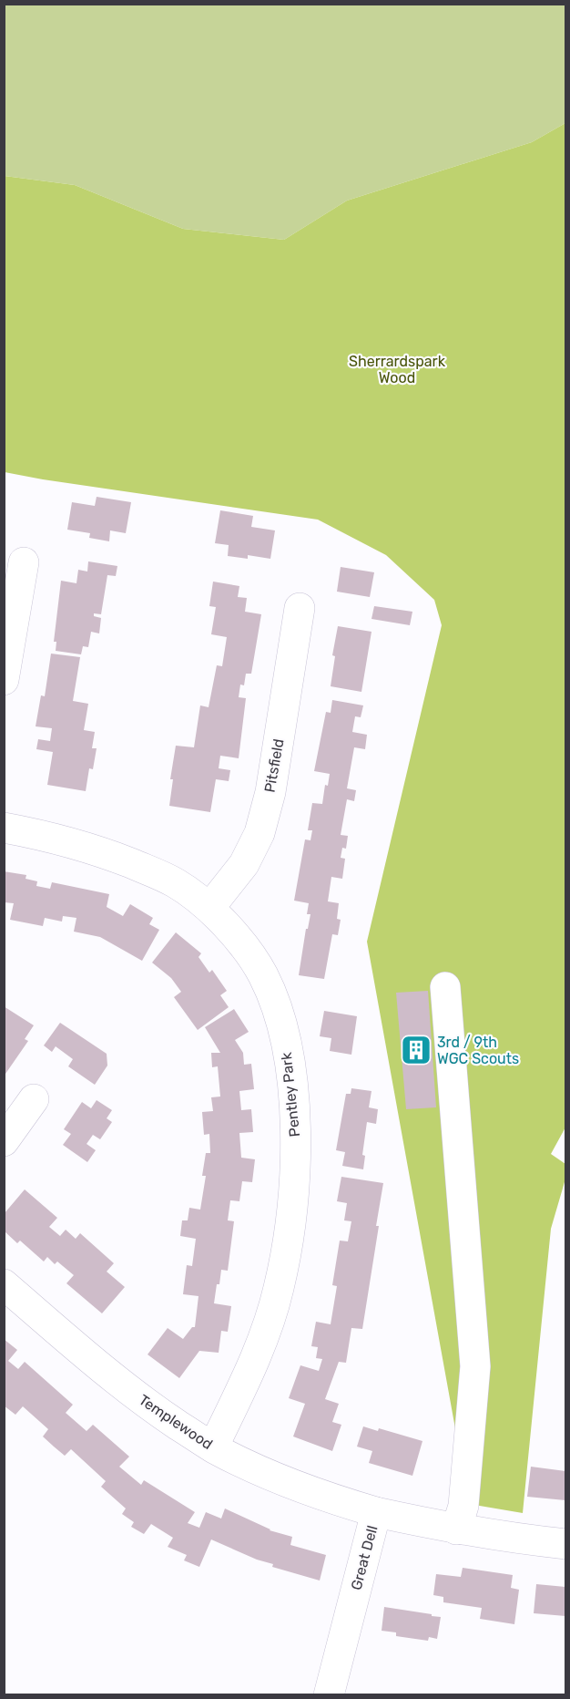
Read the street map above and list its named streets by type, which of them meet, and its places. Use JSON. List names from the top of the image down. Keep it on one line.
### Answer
{"streets":{"street":["Pitsfield","Pentley Park","Templewood","Great Dell"]},"crossings":[["Pitsfield","Pentley Park"],["Pentley Park","Templewood"],["Templewood","Great Dell"]],"parks":["Sherrardspark Wood"],"places":{"building":["3rd / 9th WGC Scouts"]}}
